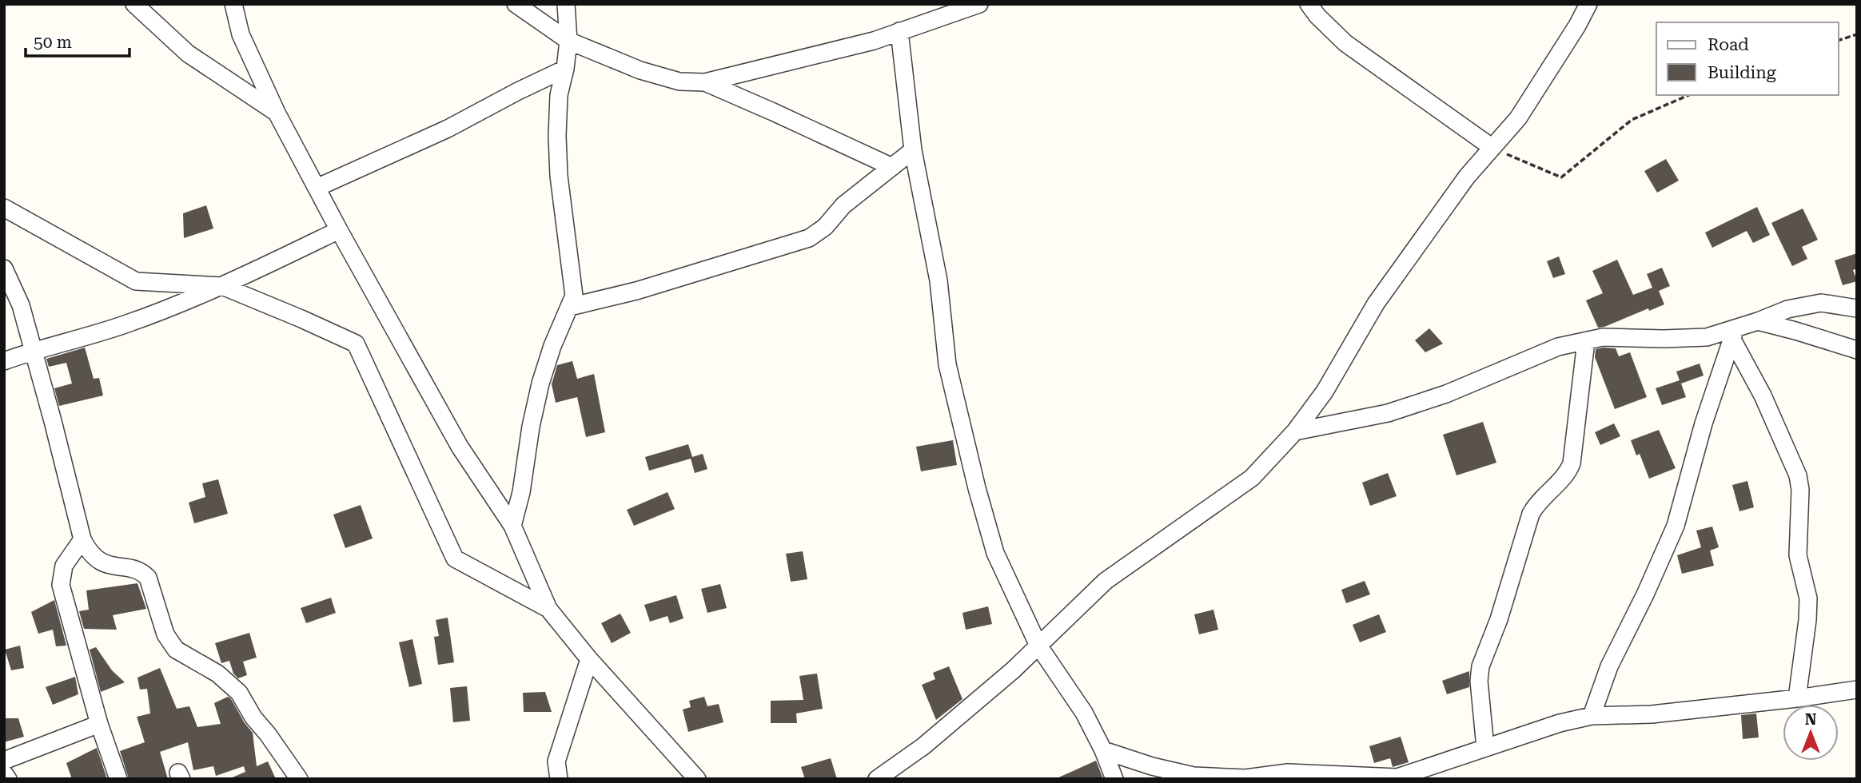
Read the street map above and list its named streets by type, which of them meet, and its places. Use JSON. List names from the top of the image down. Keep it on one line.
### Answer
{"legend":["Road","Building"],"scale_bar":"50 m","north":"top"}
